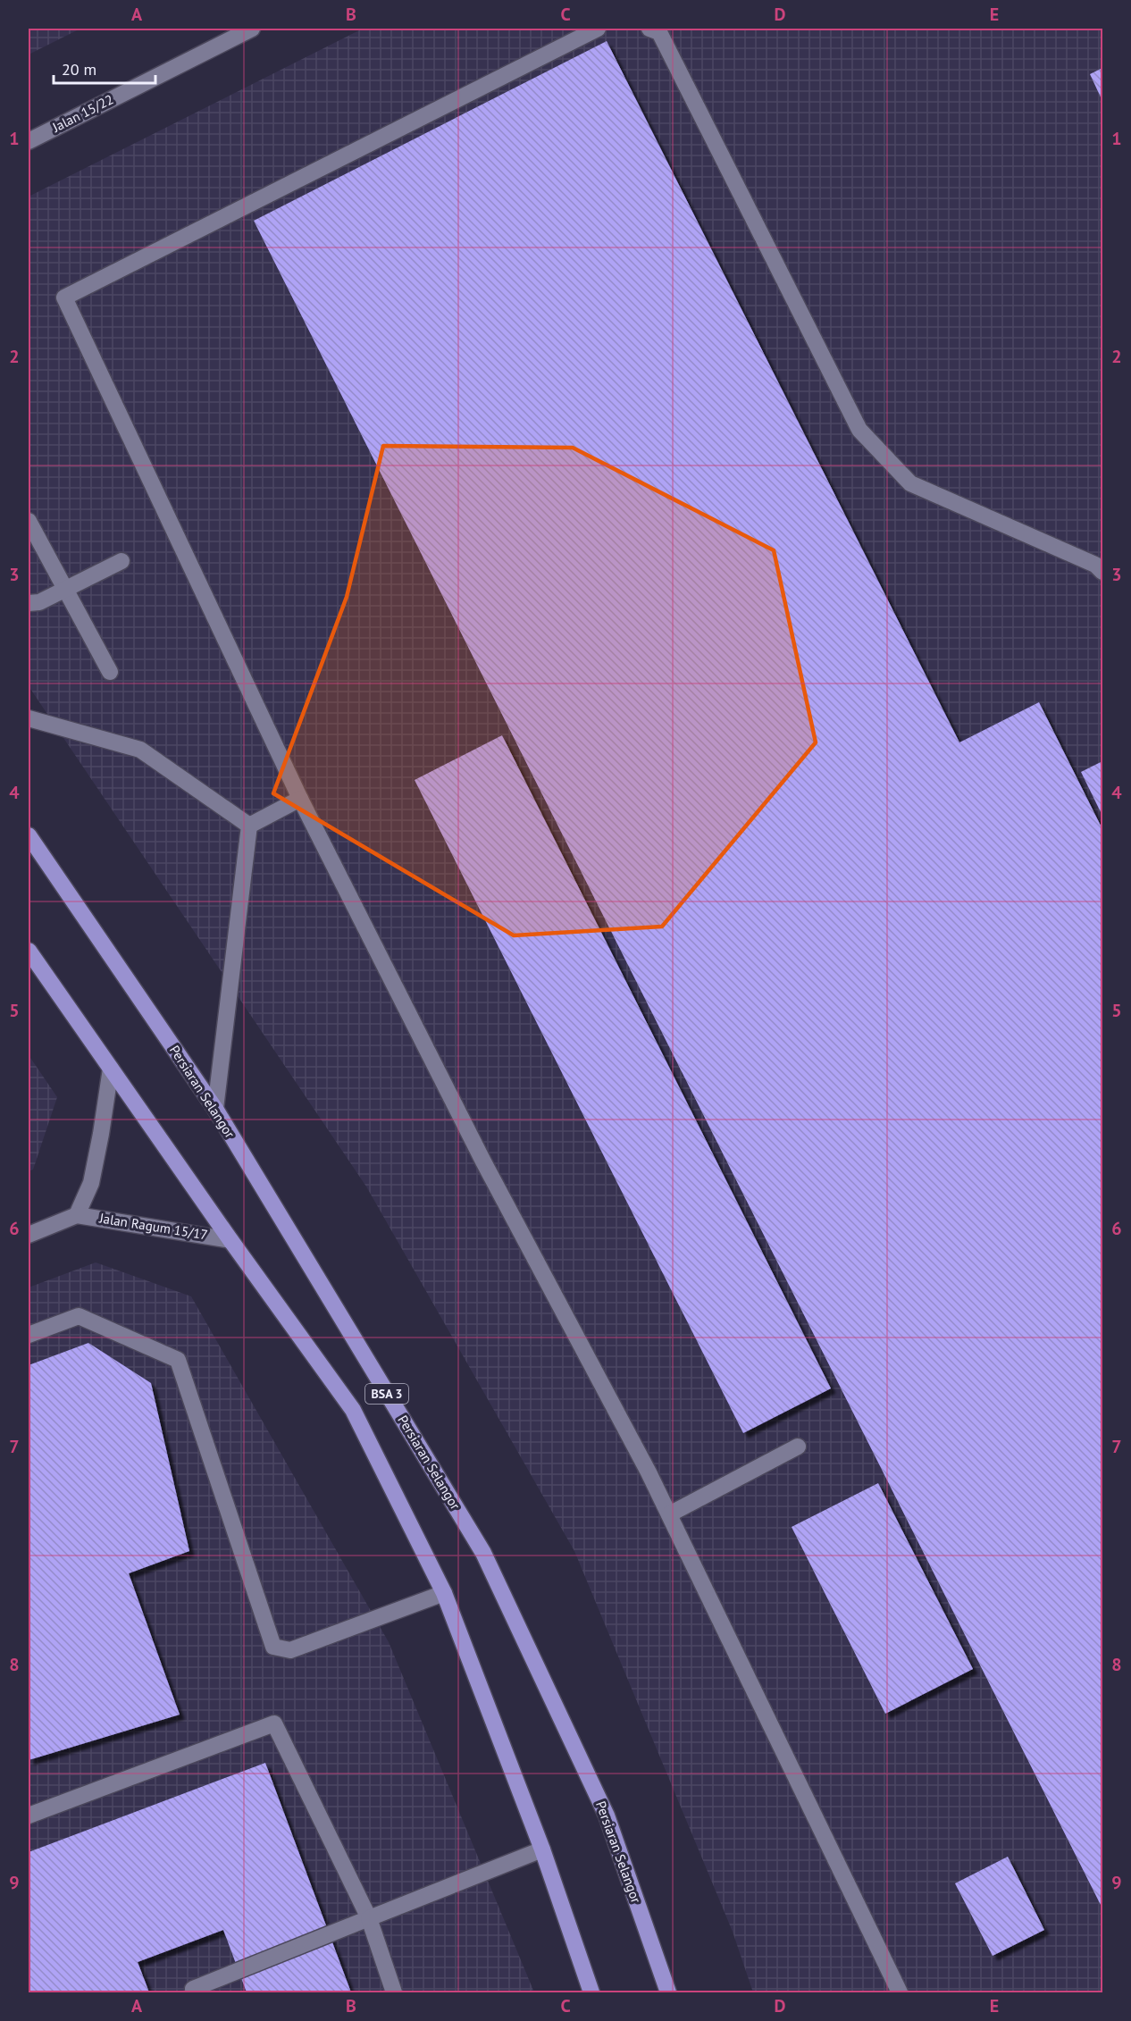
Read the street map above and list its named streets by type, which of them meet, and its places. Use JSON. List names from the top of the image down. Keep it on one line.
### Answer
{"streets":{"main road":["Persiaran Selangor","BSA 3"],"street":["Jalan 15/22","Jalan Ragum 15/17"]},"crossings":[["Jalan Ragum 15/17","BSA 3"]],"scale_bar":"20 m","grid":{"columns":["A","B","C","D","E"],"rows":["1","2","3","4","5","6","7","8","9"]}}
